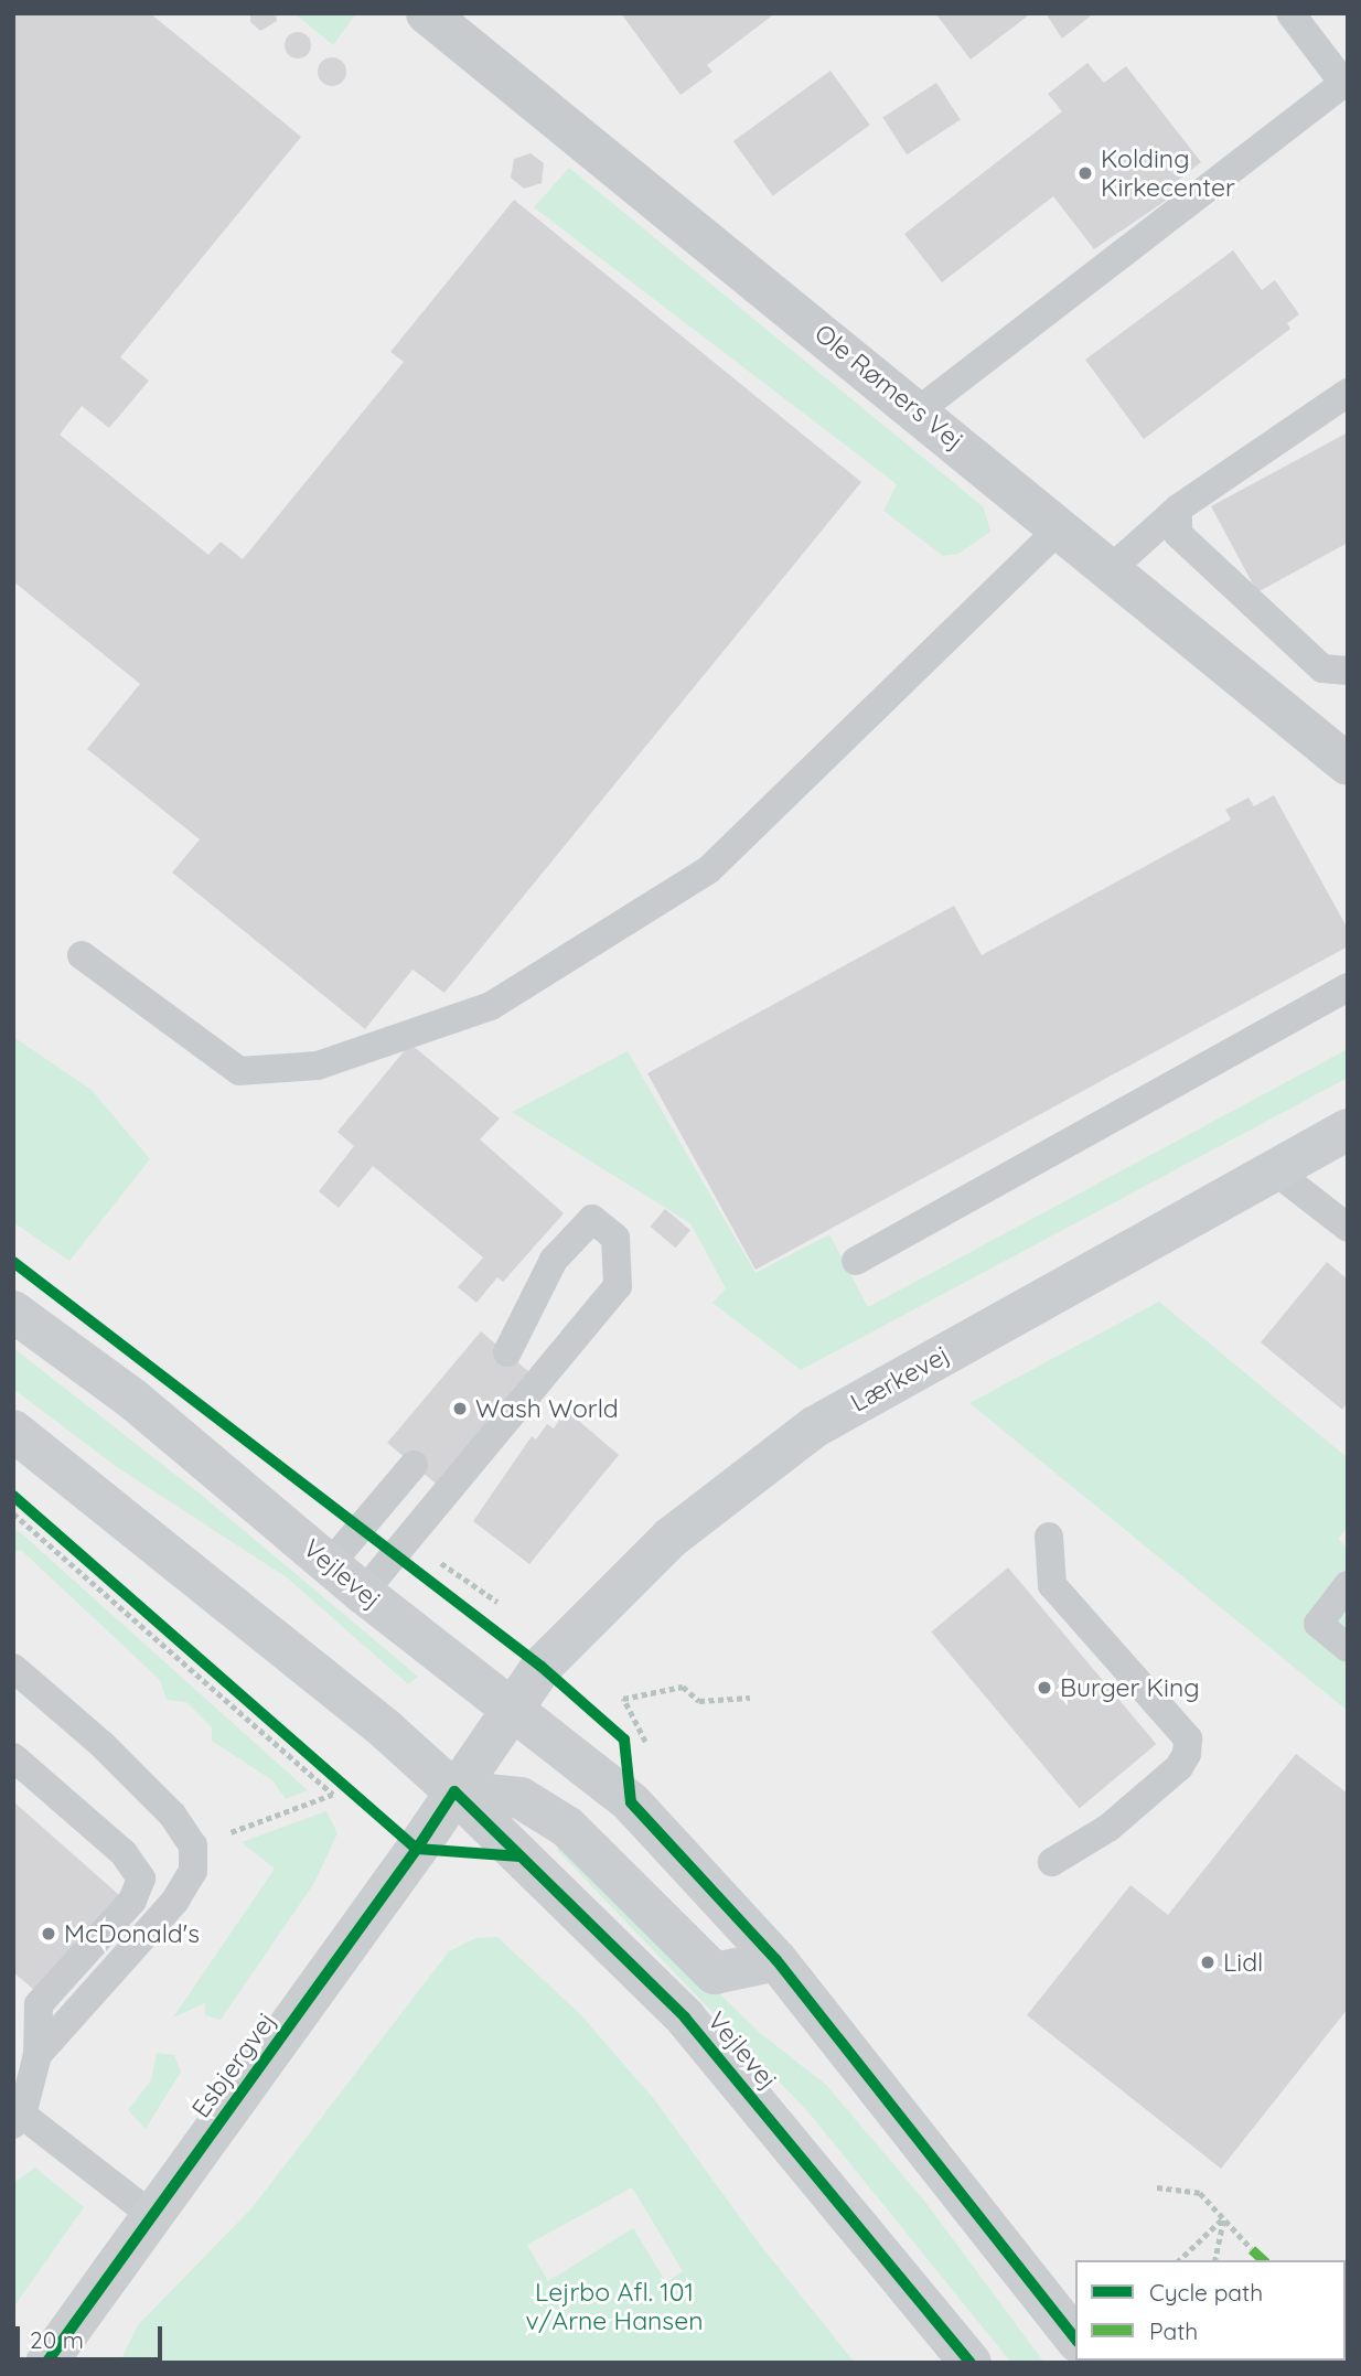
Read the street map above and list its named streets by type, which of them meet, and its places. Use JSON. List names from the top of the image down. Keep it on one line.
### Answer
{"streets":{"main road":["Lærkevej","Vejlevej","Esbjergvej"],"street":["Ole Rømers Vej"]},"crossings":[["Lærkevej","Vejlevej"],["Lærkevej","Esbjergvej"],["Vejlevej","Esbjergvej"]],"parks":["Lejrbo Afl. 101 v/Arne Hansen"],"places":["Kolding Kirkecenter","Wash World","Burger King","McDonald's","Lidl"],"legend":["Cycle path","Path"],"scale_bar":"20 m"}
